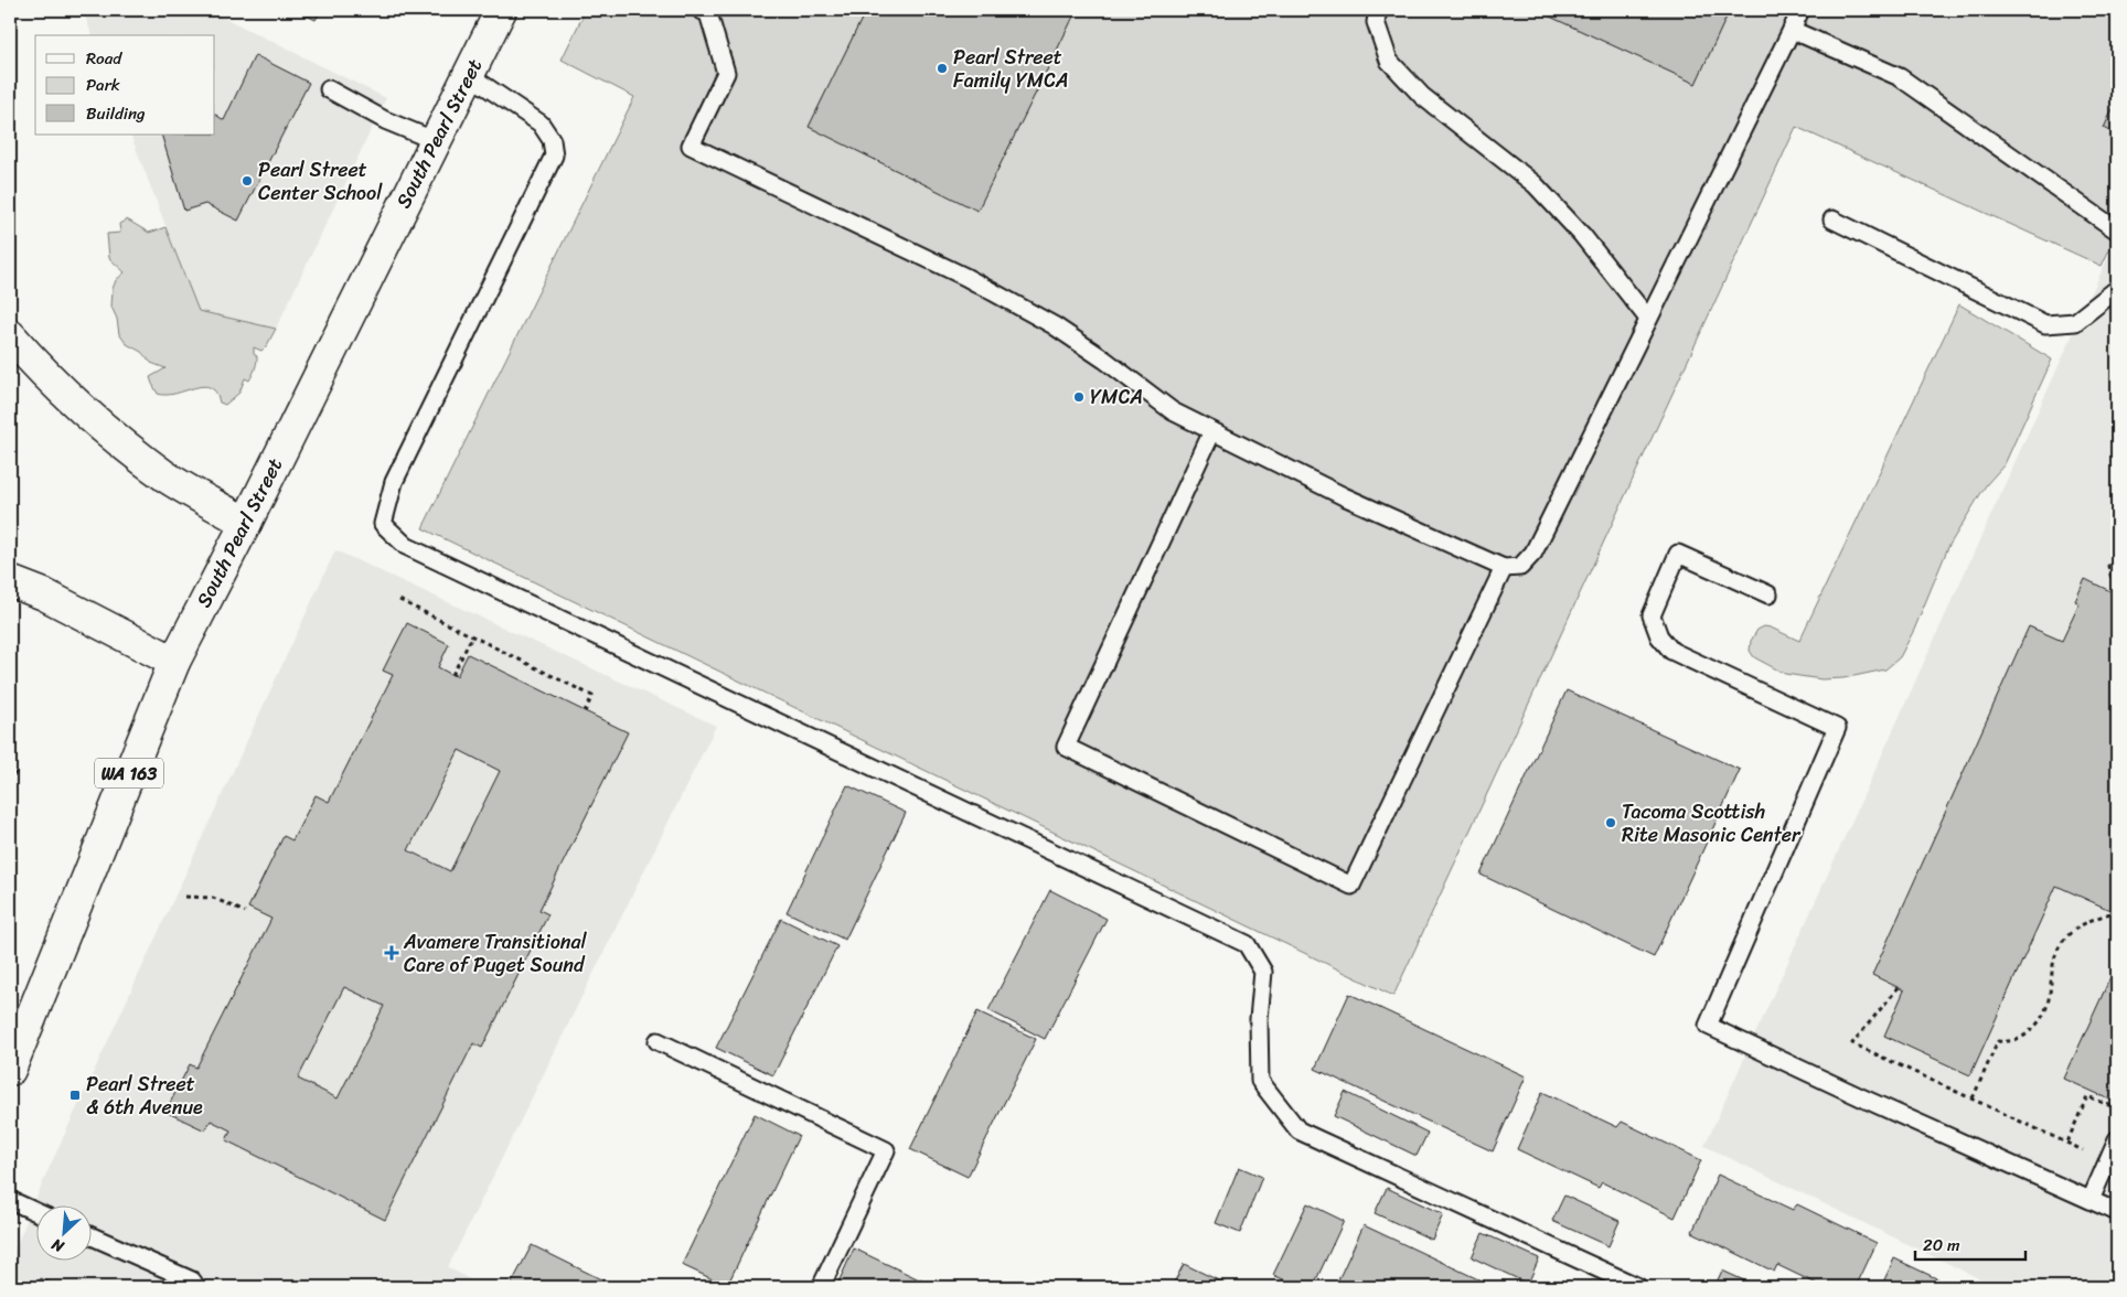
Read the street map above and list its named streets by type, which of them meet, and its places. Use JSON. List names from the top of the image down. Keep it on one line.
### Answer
{"streets":{"main road":["South Pearl Street","WA 163"]},"places":{"other":["Pearl Street Family YMCA","Pearl Street Center School","YMCA","Tacoma Scottish Rite Masonic Center"],"health":["Avamere Transitional Care of Puget Sound"],"transit":["Pearl Street & 6th Avenue"]},"legend":["Road","Park","Building"],"scale_bar":"20 m","north":"bottom left"}
